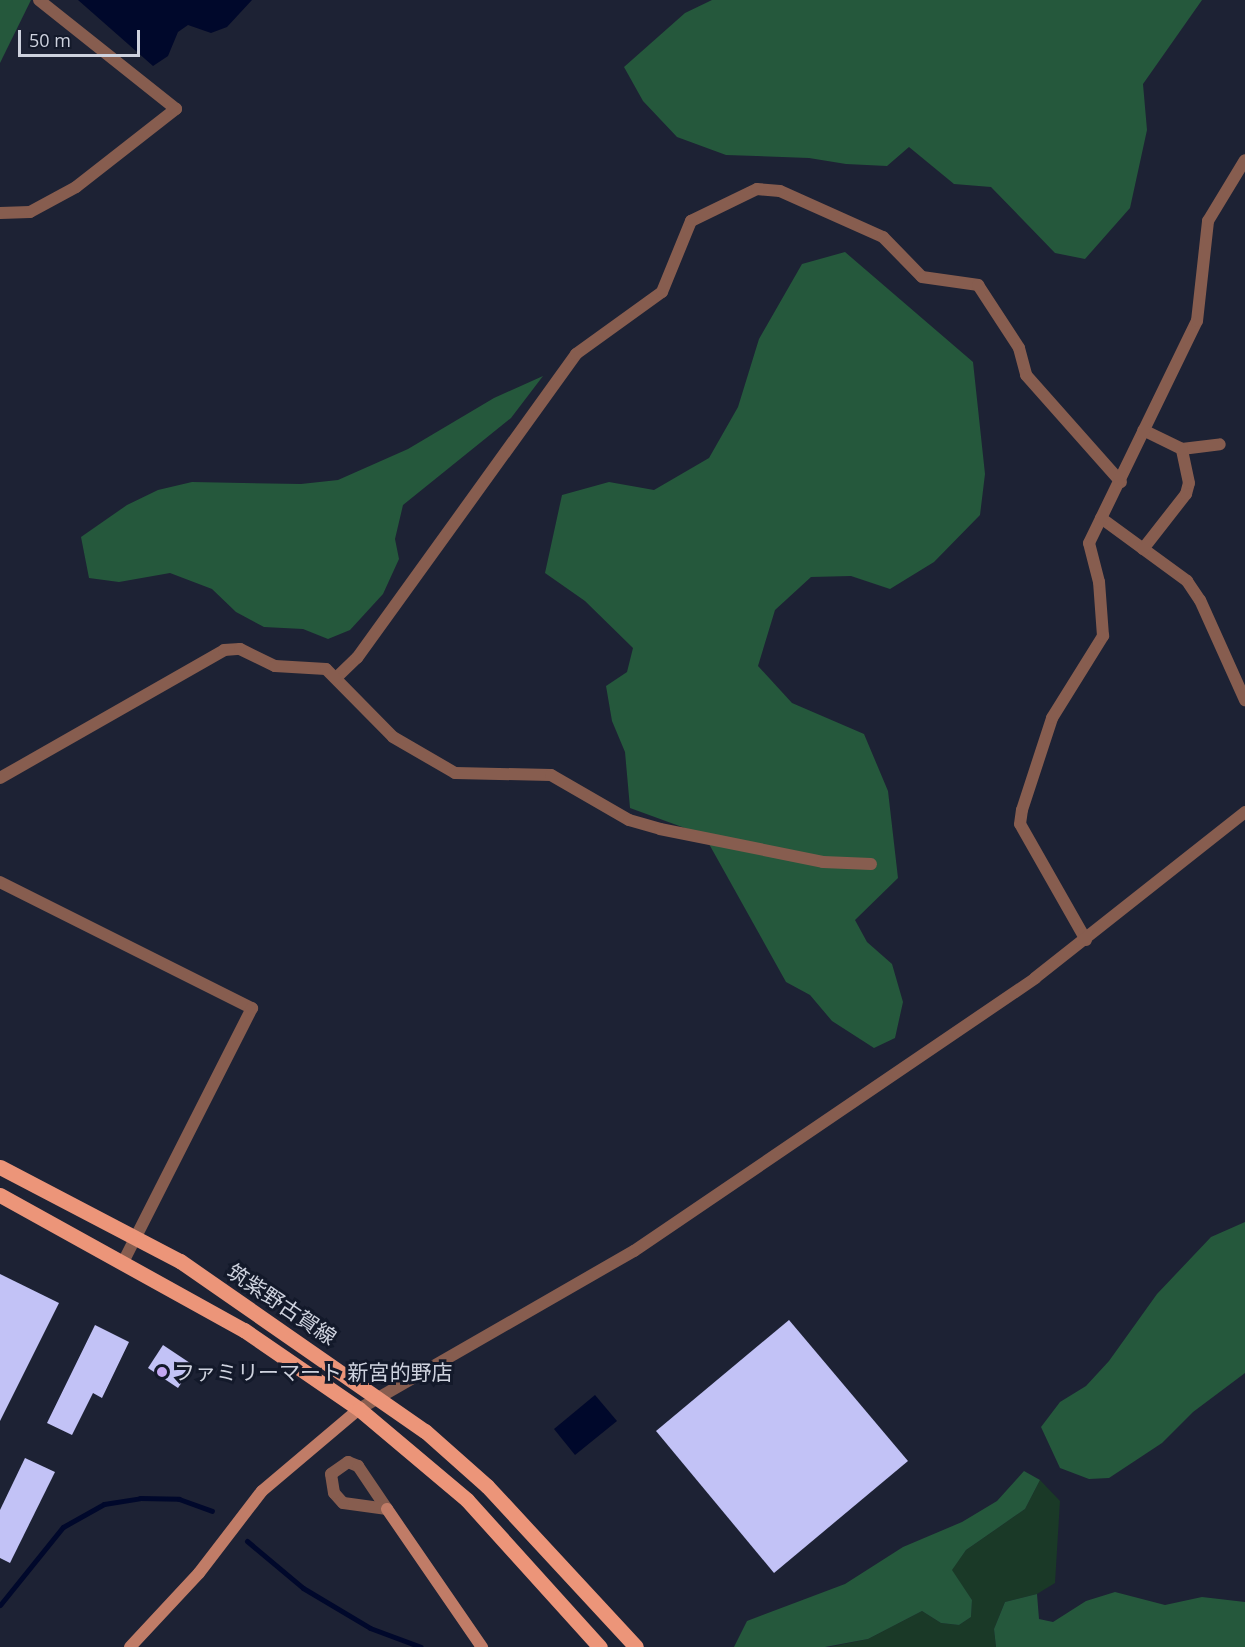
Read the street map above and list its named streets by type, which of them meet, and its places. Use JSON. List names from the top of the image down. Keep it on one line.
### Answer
{"streets":{"main road":["筑紫野古賀線"]},"places":["ファミリーマート 新宮的野店"],"scale_bar":"50 m"}
